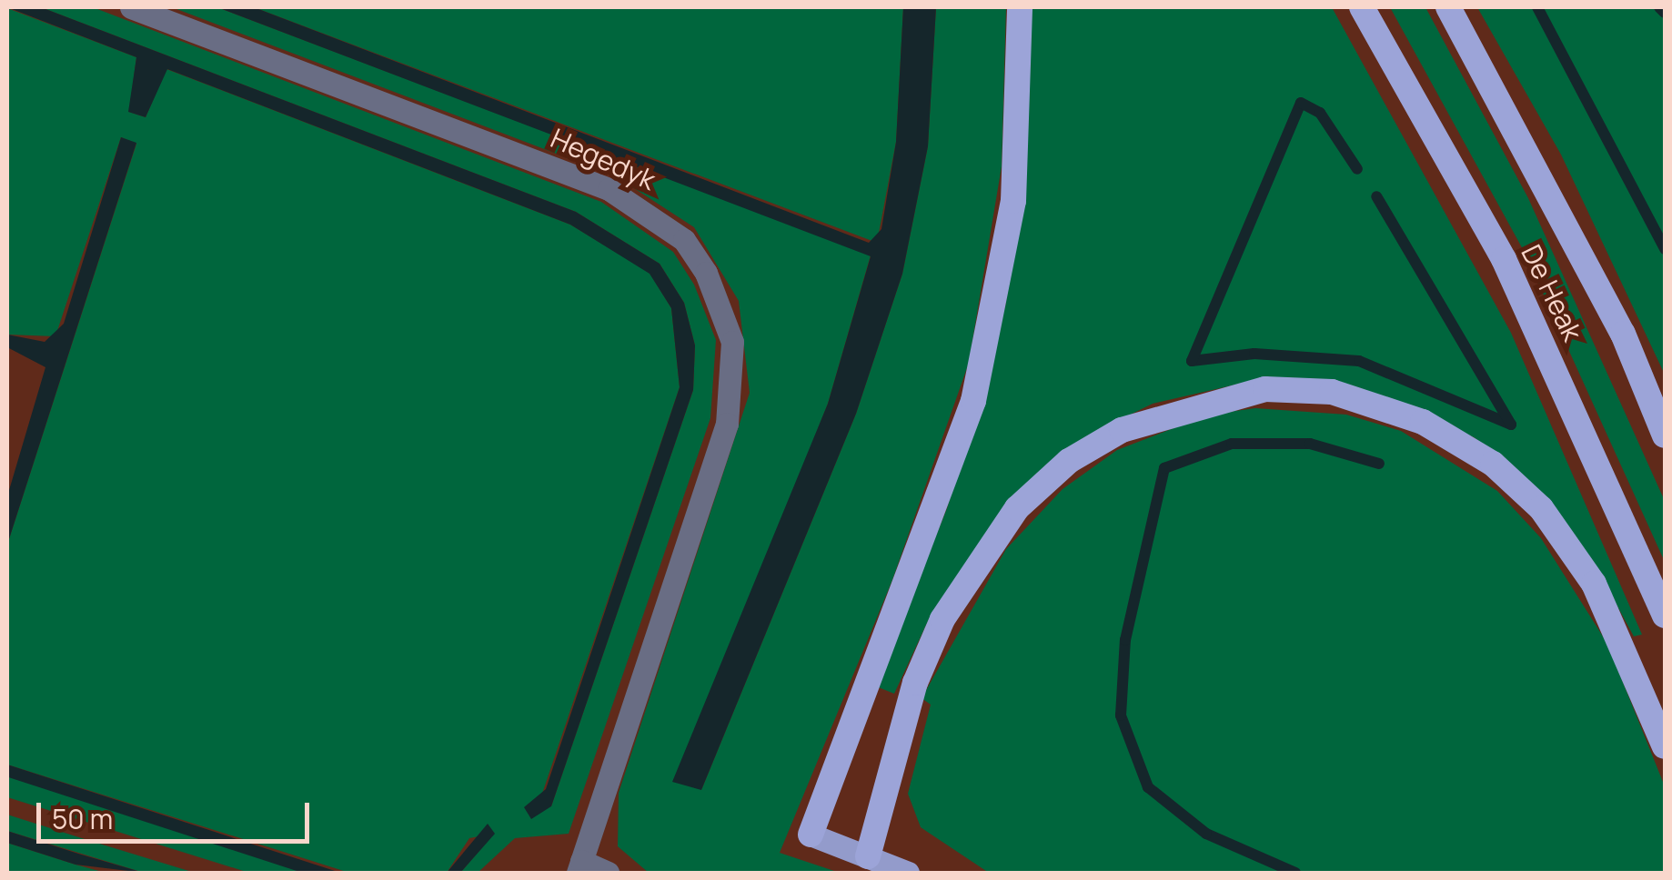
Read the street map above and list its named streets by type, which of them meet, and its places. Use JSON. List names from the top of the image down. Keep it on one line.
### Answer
{"streets":{"highway":["De Heak"],"street":["Hegedyk"]},"scale_bar":"50 m"}
